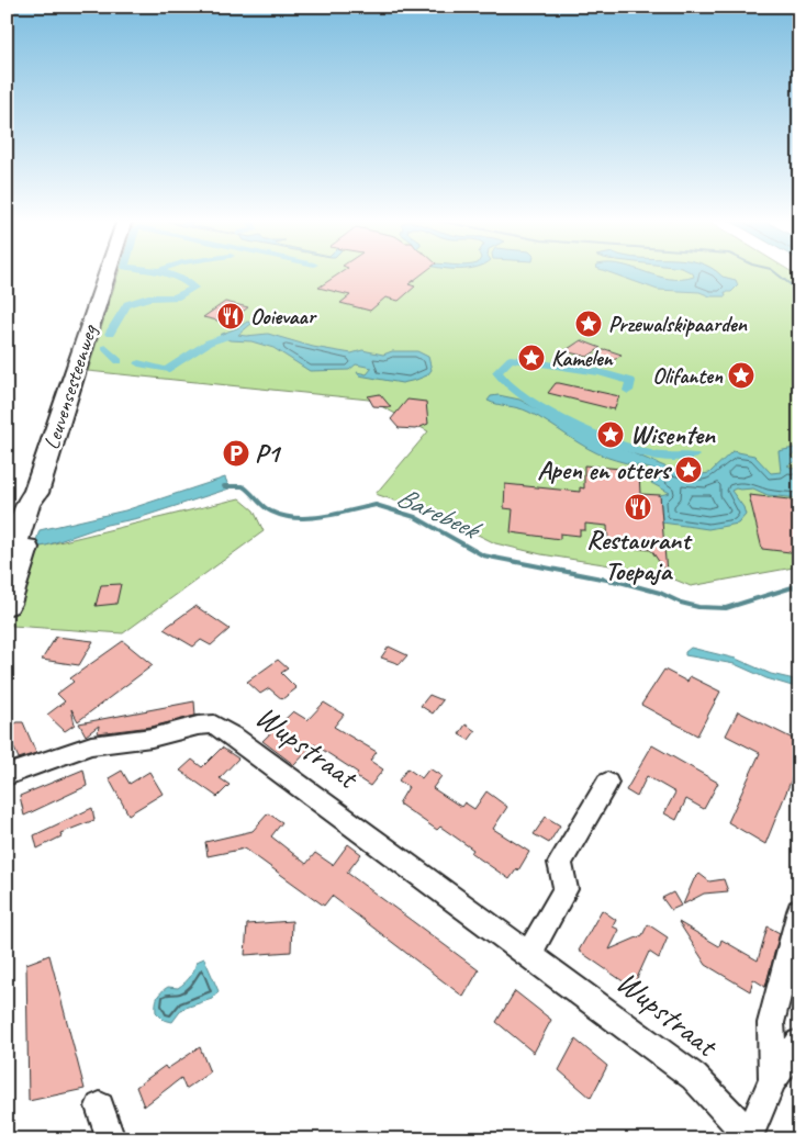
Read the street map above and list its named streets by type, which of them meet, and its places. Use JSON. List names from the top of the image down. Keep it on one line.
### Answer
{"streets":{"main road":["Leuvensesteenweg"],"street":["Wupstraat"]},"water":["Barebeek"],"places":{"restaurant":["Ooievaar","Restaurant Toepaja"],"place":["Przewalskipaarden","Kamelen","Olifanten","Wisenten","Apen en otters"],"parking":["P1"]}}
